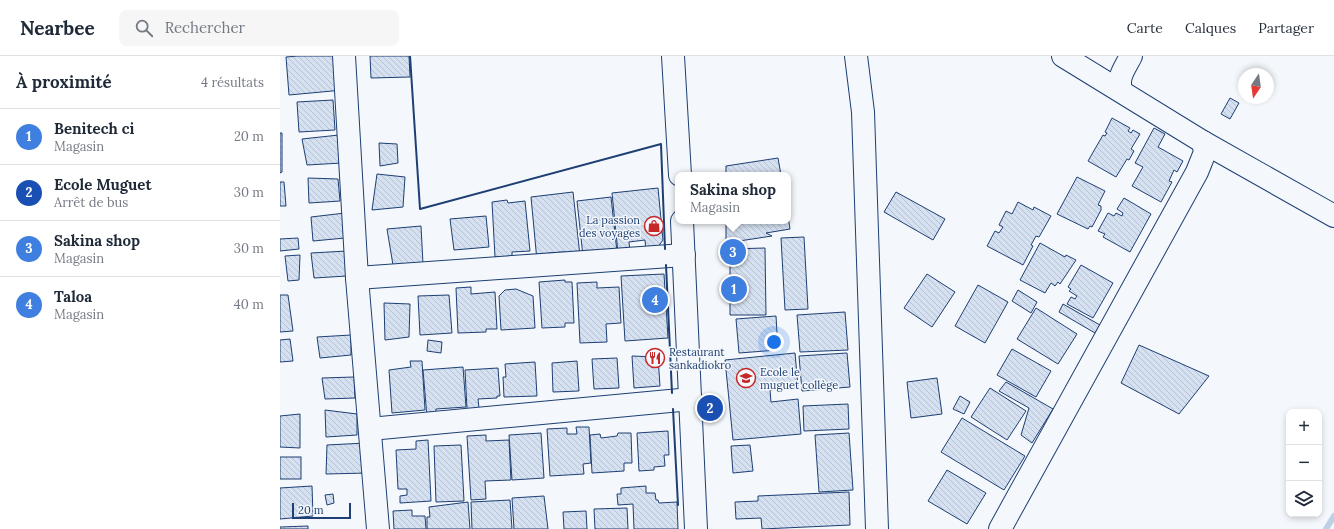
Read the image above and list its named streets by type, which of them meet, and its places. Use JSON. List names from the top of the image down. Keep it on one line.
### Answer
{"places":{"shop":["La passion des voyages"],"restaurant":["Restaurant sankadiokro"],"school or university":["Ecole le muguet collège"]},"scale_bar":"20 m","north":"bottom","page":{"header":"Nearbee","search":"Rechercher","nav":["Carte","Calques","Partager"],"heading":["À proximité","4 résultats"],"list":[{"mark":"1","name":"Benitech ci","note":"Magasin","value":"20 m"},{"mark":"2","name":"Ecole Muguet","note":"Arrêt de bus","value":"30 m"},{"mark":"3","name":"Sakina shop","note":"Magasin","value":"30 m"},{"mark":"4","name":"Taloa","note":"Magasin","value":"40 m"}],"popup":["Sakina shop","Magasin"],"pins":["3","1","4","2"],"map_buttons":["+","−"],"scale":"20 m"}}
